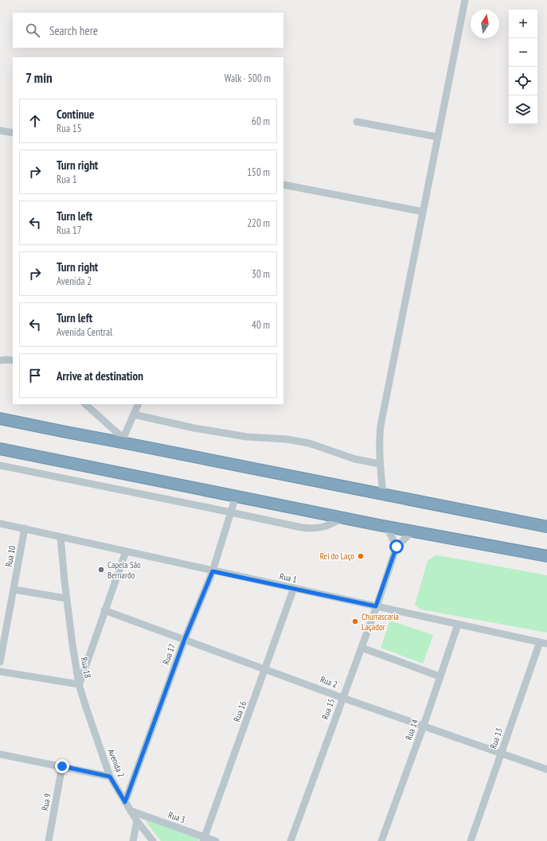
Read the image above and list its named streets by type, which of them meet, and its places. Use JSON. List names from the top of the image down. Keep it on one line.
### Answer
{"streets":{"street":["Rua 10","Rua 1","Rua 17","Rua 18","Rua 2","Rua 15","Rua 16","Rua 14","Rua 13","Avenida 2","Rua 9","Rua 3"]},"crossings":[["Rua 10","Rua 1"],["Rua 1","Rua 17"],["Rua 1","Rua 18"],["Rua 1","Rua 15"],["Rua 1","Rua 16"],["Rua 1","Rua 14"],["Rua 1","Rua 13"],["Rua 17","Rua 2"],["Rua 17","Avenida 2"],["Rua 18","Rua 2"],["Rua 18","Avenida 2"],["Rua 2","Rua 15"],["Rua 2","Rua 16"],["Rua 2","Rua 14"],["Rua 2","Rua 13"],["Rua 16","Rua 3"],["Avenida 2","Rua 3"]],"places":["Rei do Laço","Capela São Bernardo","Churrascaria Laçador"],"north":"top","page":{"map_buttons":["+","−"],"search":"Search here","heading":["7 min","Walk · 500 m"],"list":[["Continue","Rua 15","60 m"],["Turn right","Rua 1","150 m"],["Turn left","Rua 17","220 m"],["Turn right","Avenida 2","30 m"],["Turn left","Avenida Central","40 m"],"Arrive at destination"]}}
